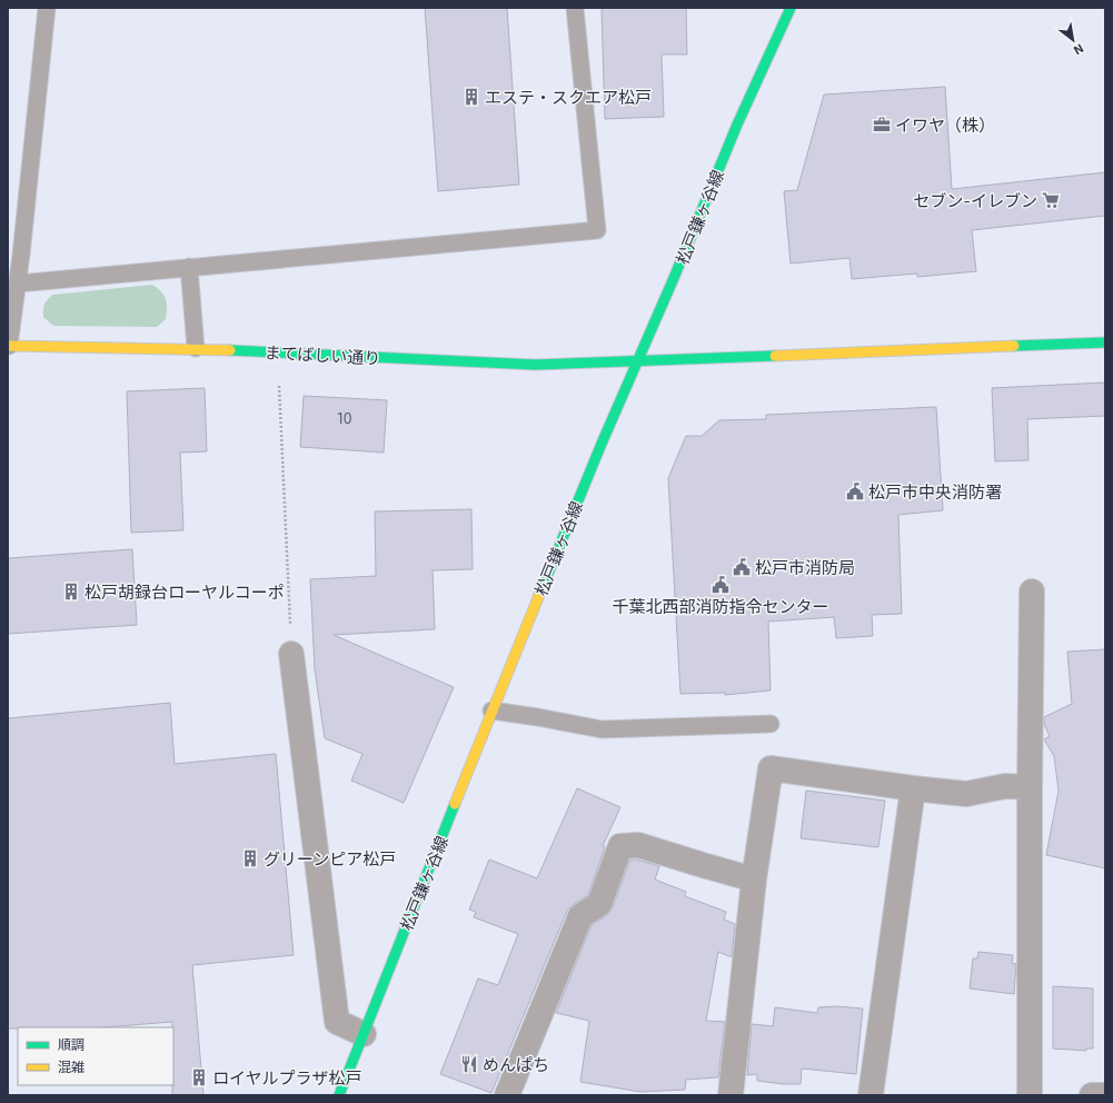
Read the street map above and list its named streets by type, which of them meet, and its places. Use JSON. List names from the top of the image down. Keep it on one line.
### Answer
{"streets":{"main road":["松戸鎌ヶ谷線","まてばしい通り"]},"crossings":[["松戸鎌ヶ谷線","まてばしい通り"]],"places":{"building":["エステ・スクエア松戸","松戸胡録台ローヤルコーポ","グリーンピア松戸","ロイヤルプラザ松戸"],"office":["イワヤ（株）"],"supermarket":["セブン-イレブン"],"public building":["松戸市中央消防署","松戸市消防局","千葉北西部消防指令センター"],"restaurant":["めんぱち"]},"house_numbers":["10"],"legend":["順調","混雑"],"north":"bottom right"}
